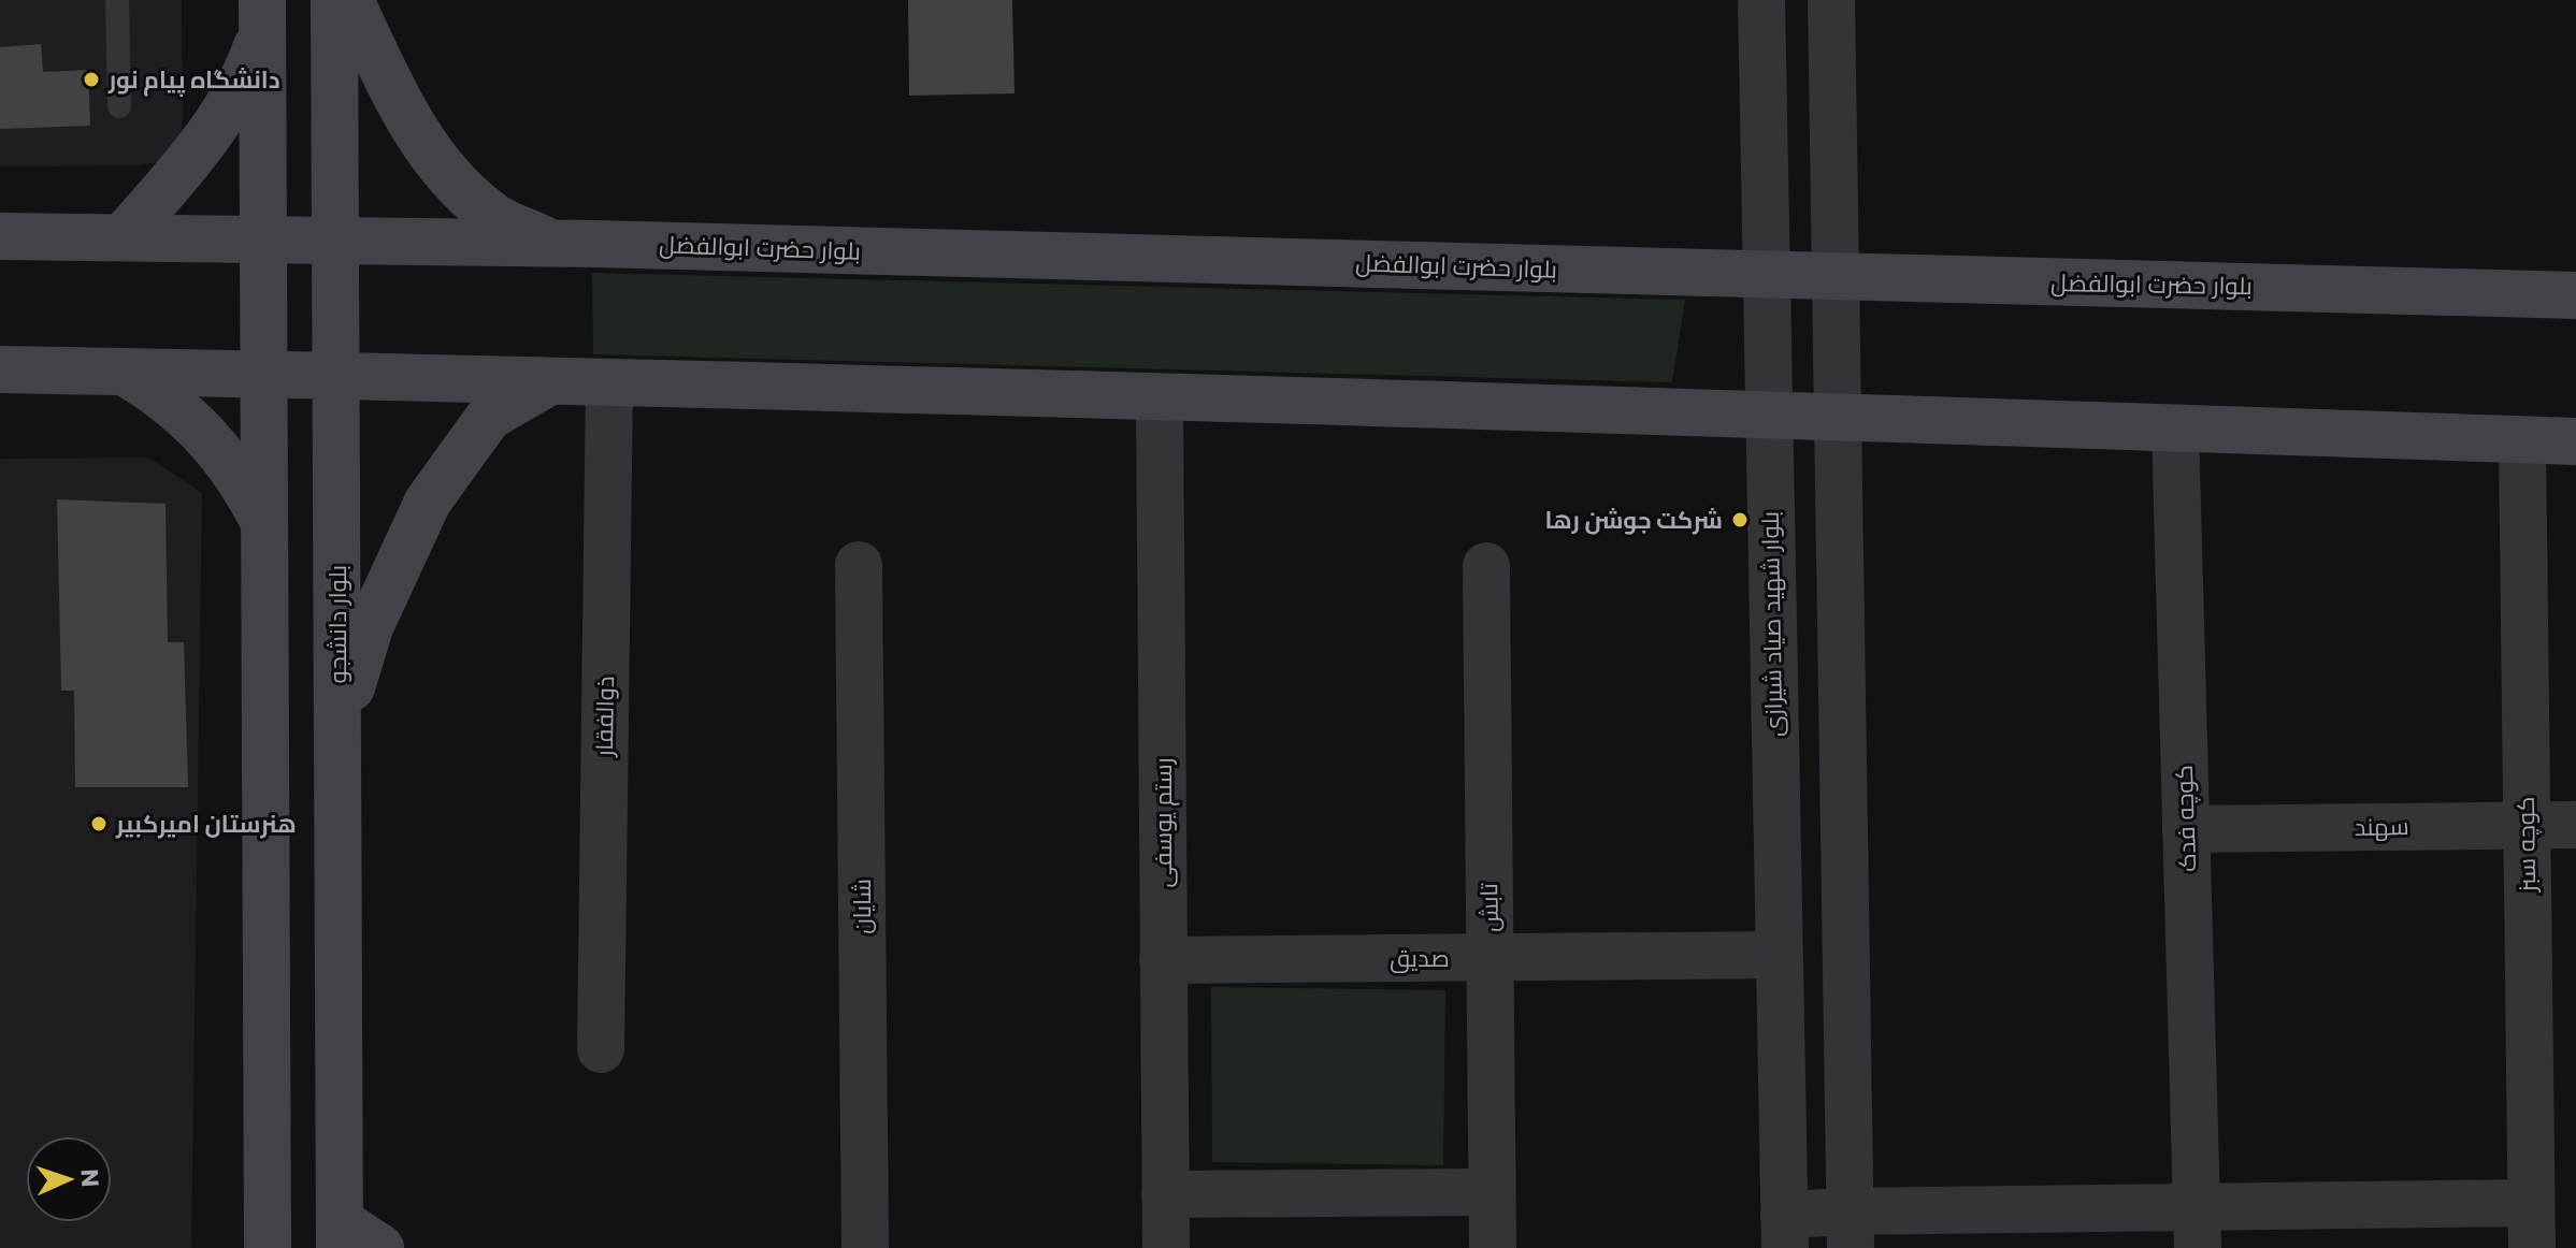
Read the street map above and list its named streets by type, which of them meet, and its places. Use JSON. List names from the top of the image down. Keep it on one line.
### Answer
{"streets":{"main road":["بلوار حضرت ابوالفضل","بلوار دانشجو"],"street":["بلوار شهید صیاد شیرازی","ذوالفقار","کوچه فدک","رستم یوسفی","سهند","کوچه سبز","شایان","تابش","صدیق"]},"crossings":[["بلوار حضرت ابوالفضل","بلوار دانشجو"],["بلوار حضرت ابوالفضل","بلوار شهید صیاد شیرازی"],["بلوار شهید صیاد شیرازی","صدیق"],["کوچه فدک","سهند"],["رستم یوسفی","صدیق"],["سهند","کوچه سبز"],["تابش","صدیق"]],"places":["دانشگاه پیام نور","شرکت جوشن رها","هنرستان امیرکبیر"],"north":"right"}
